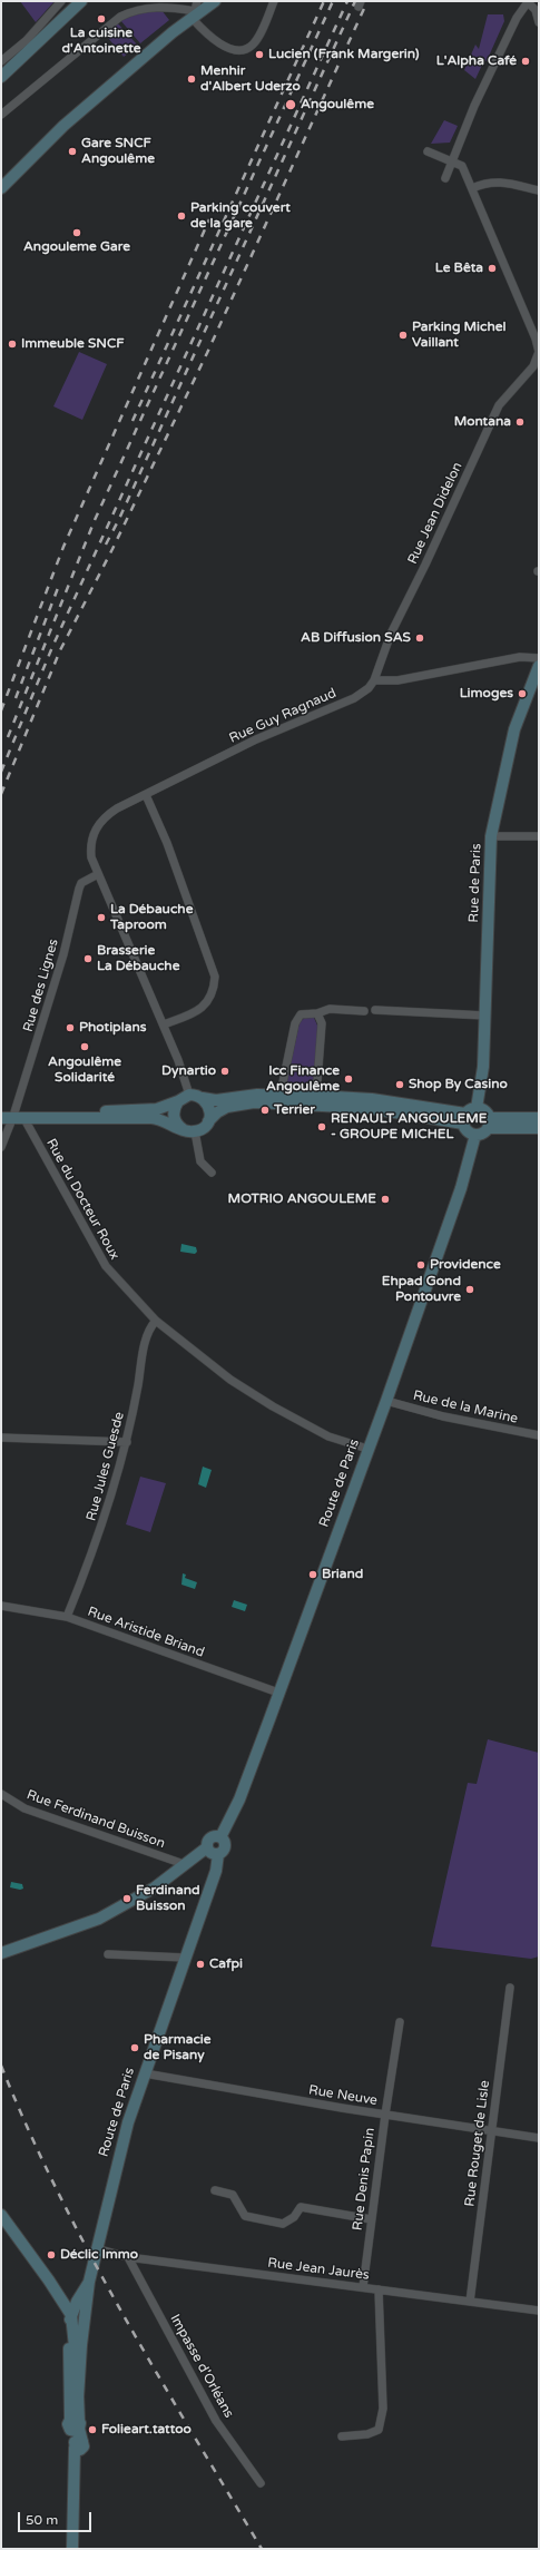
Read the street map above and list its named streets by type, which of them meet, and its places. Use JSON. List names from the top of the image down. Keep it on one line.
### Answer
{"streets":{"main road":["Rue de Paris","Route de Paris"],"street":["Rue Jean Didelon","Rue Guy Ragnaud","Rue des Lignes","Rue du Docteur Roux","Rue de la Marine","Rue Jules Guesde","Rue Aristide Briand","Rue Ferdinand Buisson","Rue Neuve","Rue Rouget de Lisle","Rue Denis Papin","Rue Jean Jaurès","Impasse d'Orléans"]},"crossings":[["Rue Jean Didelon","Rue Guy Ragnaud"],["Rue Guy Ragnaud","Rue des Lignes"],["Rue de Paris","Route de Paris"],["Rue du Docteur Roux","Rue Jules Guesde"],["Rue du Docteur Roux","Route de Paris"],["Rue de la Marine","Route de Paris"],["Rue Jules Guesde","Rue Aristide Briand"],["Route de Paris","Rue Aristide Briand"],["Route de Paris","Rue Neuve"],["Route de Paris","Rue Jean Jaurès"],["Rue Neuve","Rue Rouget de Lisle"],["Rue Neuve","Rue Denis Papin"],["Rue Rouget de Lisle","Rue Jean Jaurès"],["Rue Denis Papin","Rue Jean Jaurès"],["Rue Jean Jaurès","Impasse d'Orléans"]],"places":["La cuisine d'Antoinette","Lucien (Frank Margerin)","L'Alpha Café","Menhir d'Albert Uderzo","Angoulême","Gare SNCF Angoulême","Parking couvert de la gare","Angouleme Gare","Le Bêta","Parking Michel Vaillant","Immeuble SNCF","Montana","AB Diffusion SAS","Limoges","La Débauche Taproom","Brasserie La Débauche","Photiplans","Angoulême Solidarité","Dynartio","Icc Finance Angoulême","Shop By Casino","Terrier","RENAULT ANGOULEME - GROUPE MICHEL","MOTRIO ANGOULEME","Providence","Ehpad Gond Pontouvre","Briand","Ferdinand Buisson","Cafpi","Pharmacie de Pisany","Déclic Immo","Folieart.tattoo"],"scale_bar":"50 m"}
